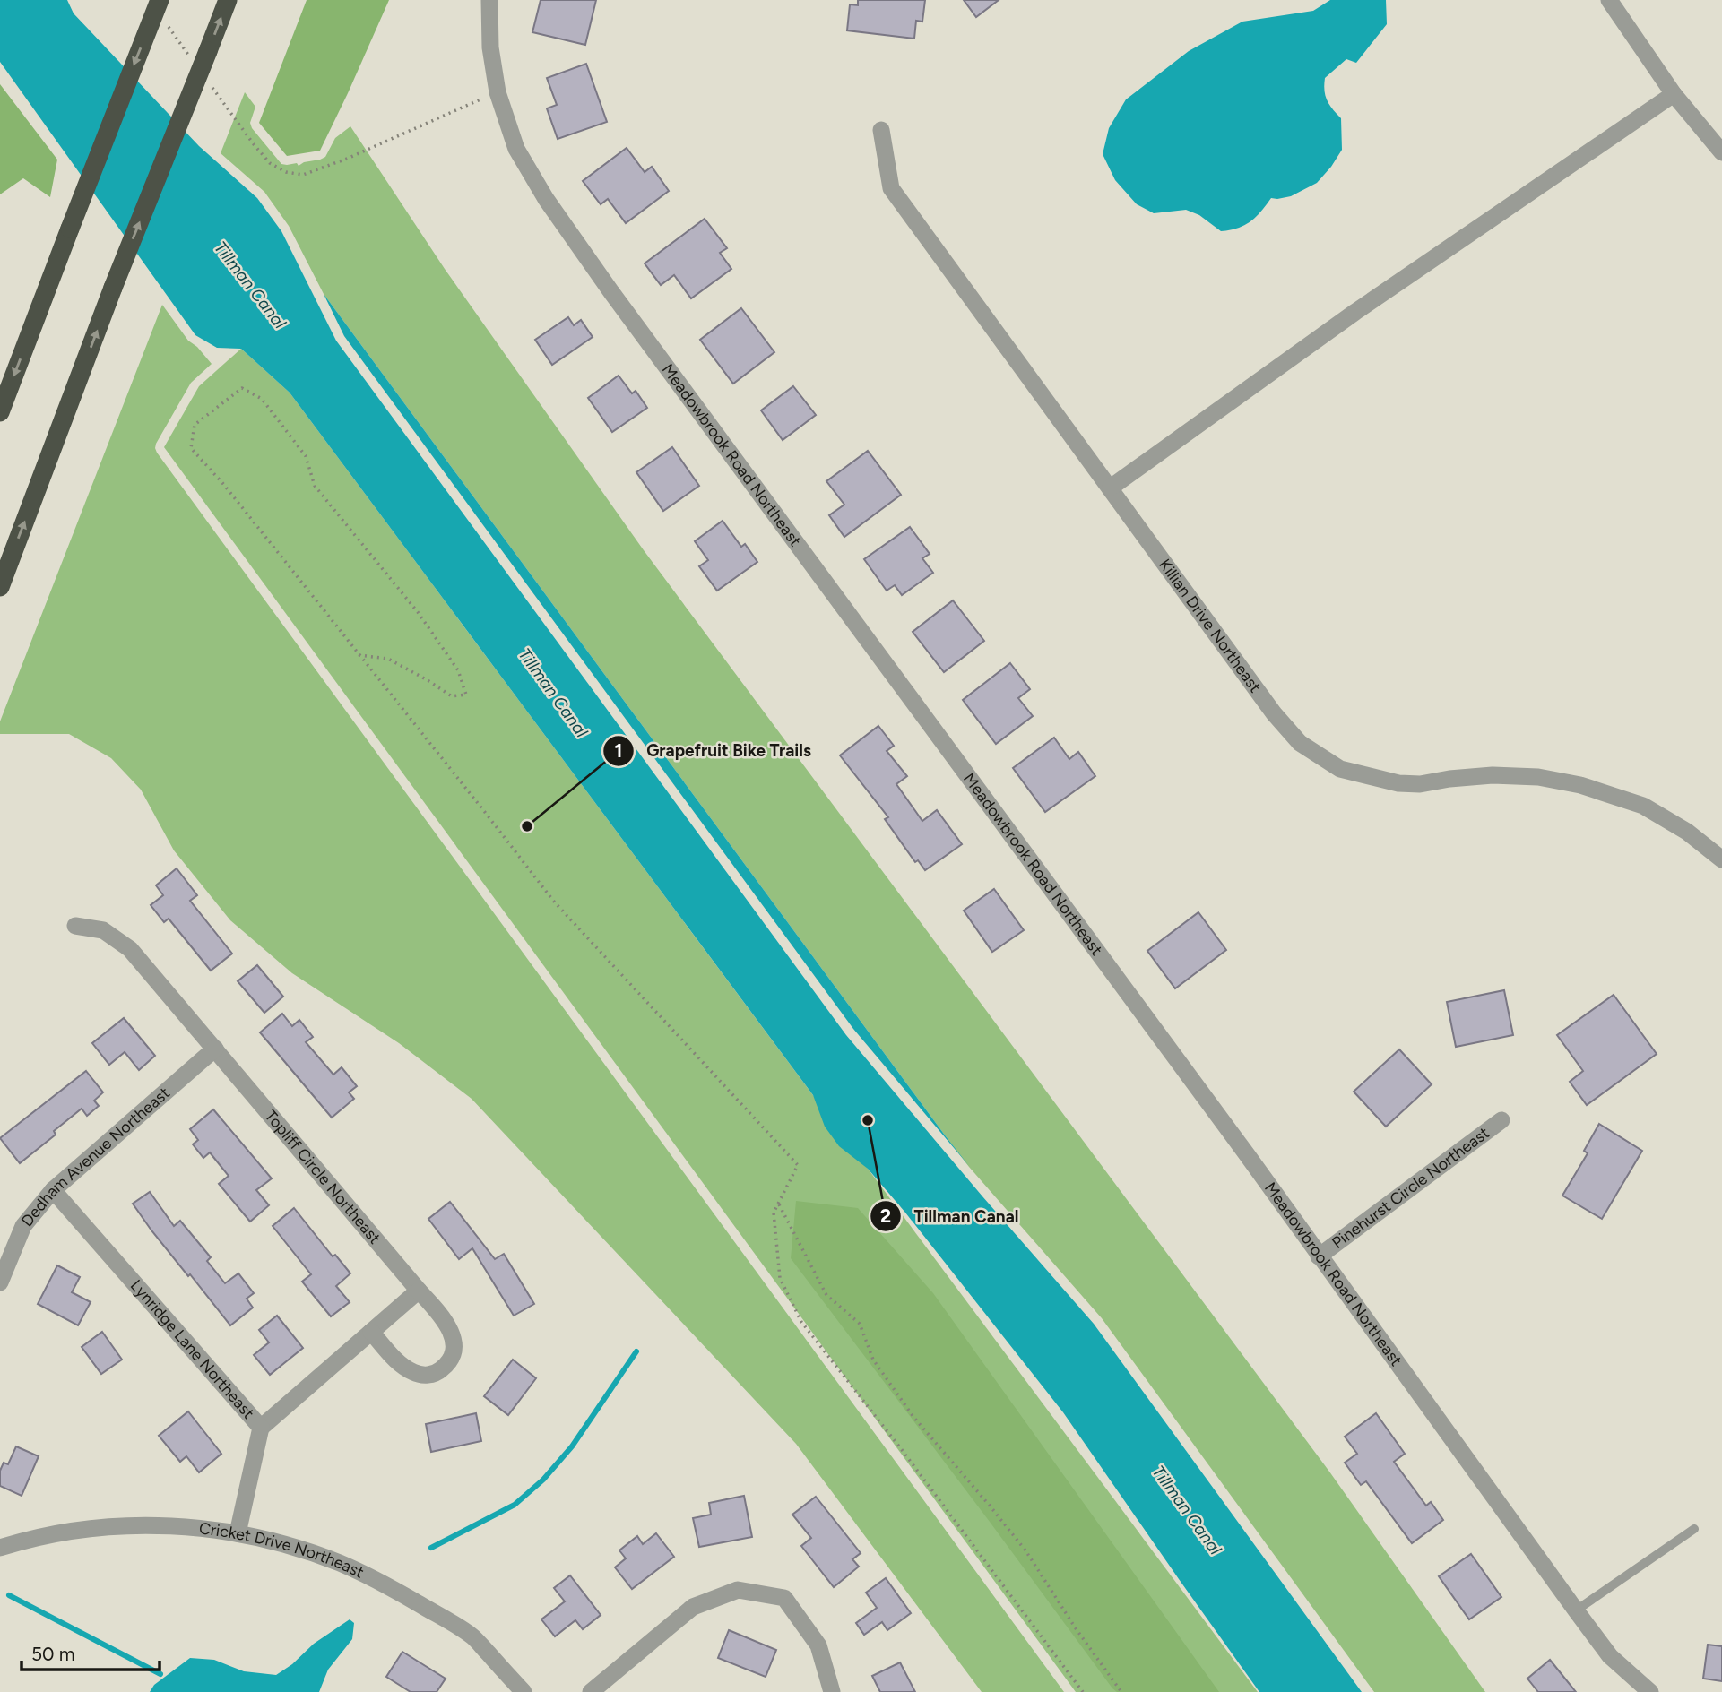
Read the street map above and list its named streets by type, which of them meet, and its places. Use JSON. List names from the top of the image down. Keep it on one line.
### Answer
{"streets":{"street":["Meadowbrook Road Northeast","Killian Drive Northeast","Dedham Avenue Northeast","Topliff Circle Northeast","Pinehurst Circle Northeast","Lynridge Lane Northeast","Cricket Drive Northeast"]},"crossings":[["Meadowbrook Road Northeast","Pinehurst Circle Northeast"],["Dedham Avenue Northeast","Topliff Circle Northeast"],["Dedham Avenue Northeast","Lynridge Lane Northeast"],["Lynridge Lane Northeast","Cricket Drive Northeast"]],"water":["Tillman Canal"],"places":["Grapefruit Bike Trails","Tillman Canal"],"scale_bar":"50 m"}
